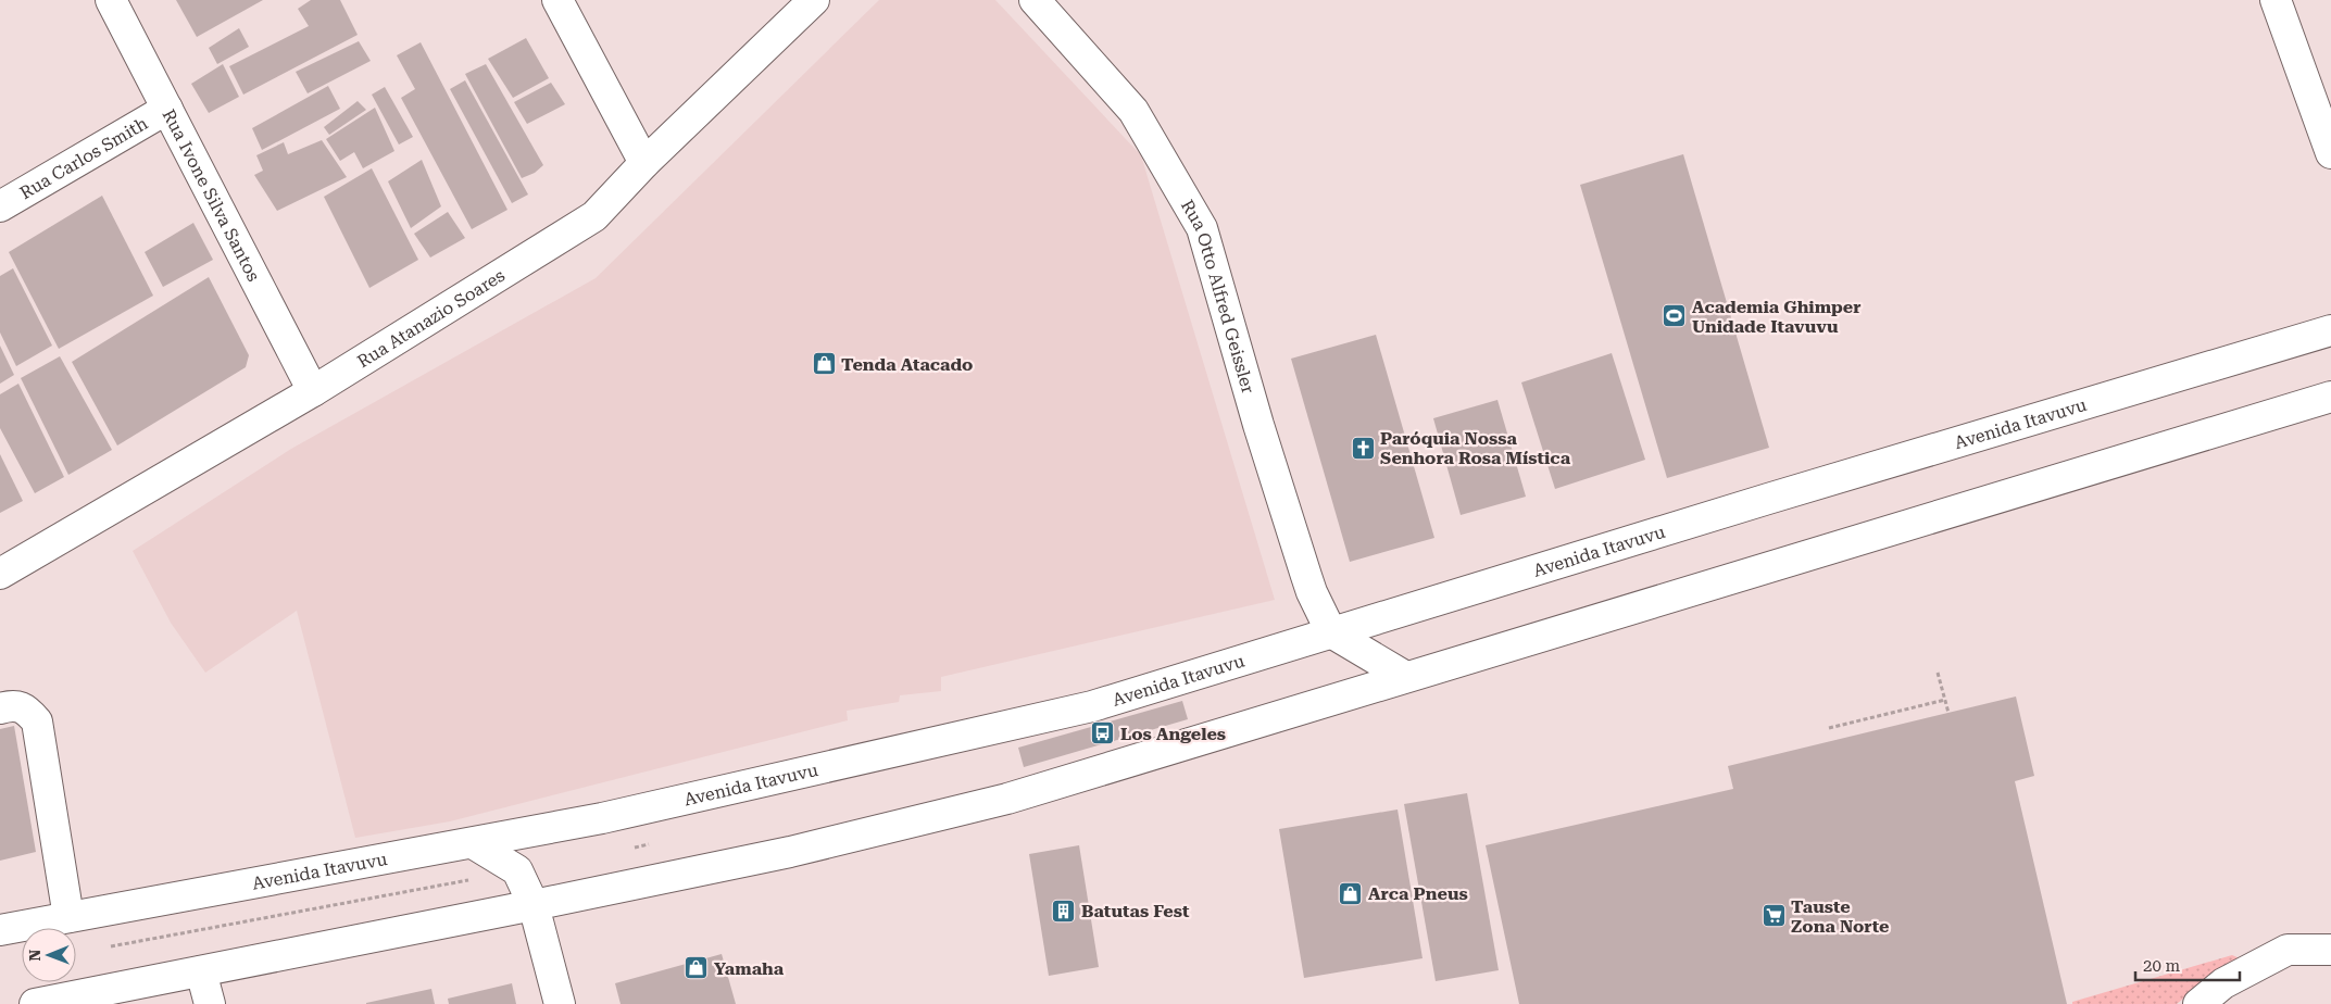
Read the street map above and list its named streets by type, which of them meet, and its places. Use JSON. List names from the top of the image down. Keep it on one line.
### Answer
{"streets":{"main road":["Rua Carlos Smith","Rua Ivone Silva Santos","Rua Otto Alfred Geissler","Rua Atanazio Soares","Avenida Itavuvu"]},"crossings":[["Rua Carlos Smith","Rua Ivone Silva Santos"],["Rua Ivone Silva Santos","Rua Atanazio Soares"],["Rua Otto Alfred Geissler","Avenida Itavuvu"]],"places":{"sports":["Academia Ghimper Unidade Itavuvu"],"shop":["Tenda Atacado","Arca Pneus","Yamaha"],"church":["Paróquia Nossa Senhora Rosa Mística"],"bus stop":["Los Angeles"],"building":["Batutas Fest"],"supermarket":["Tauste Zona Norte"]},"scale_bar":"20 m","north":"left"}
